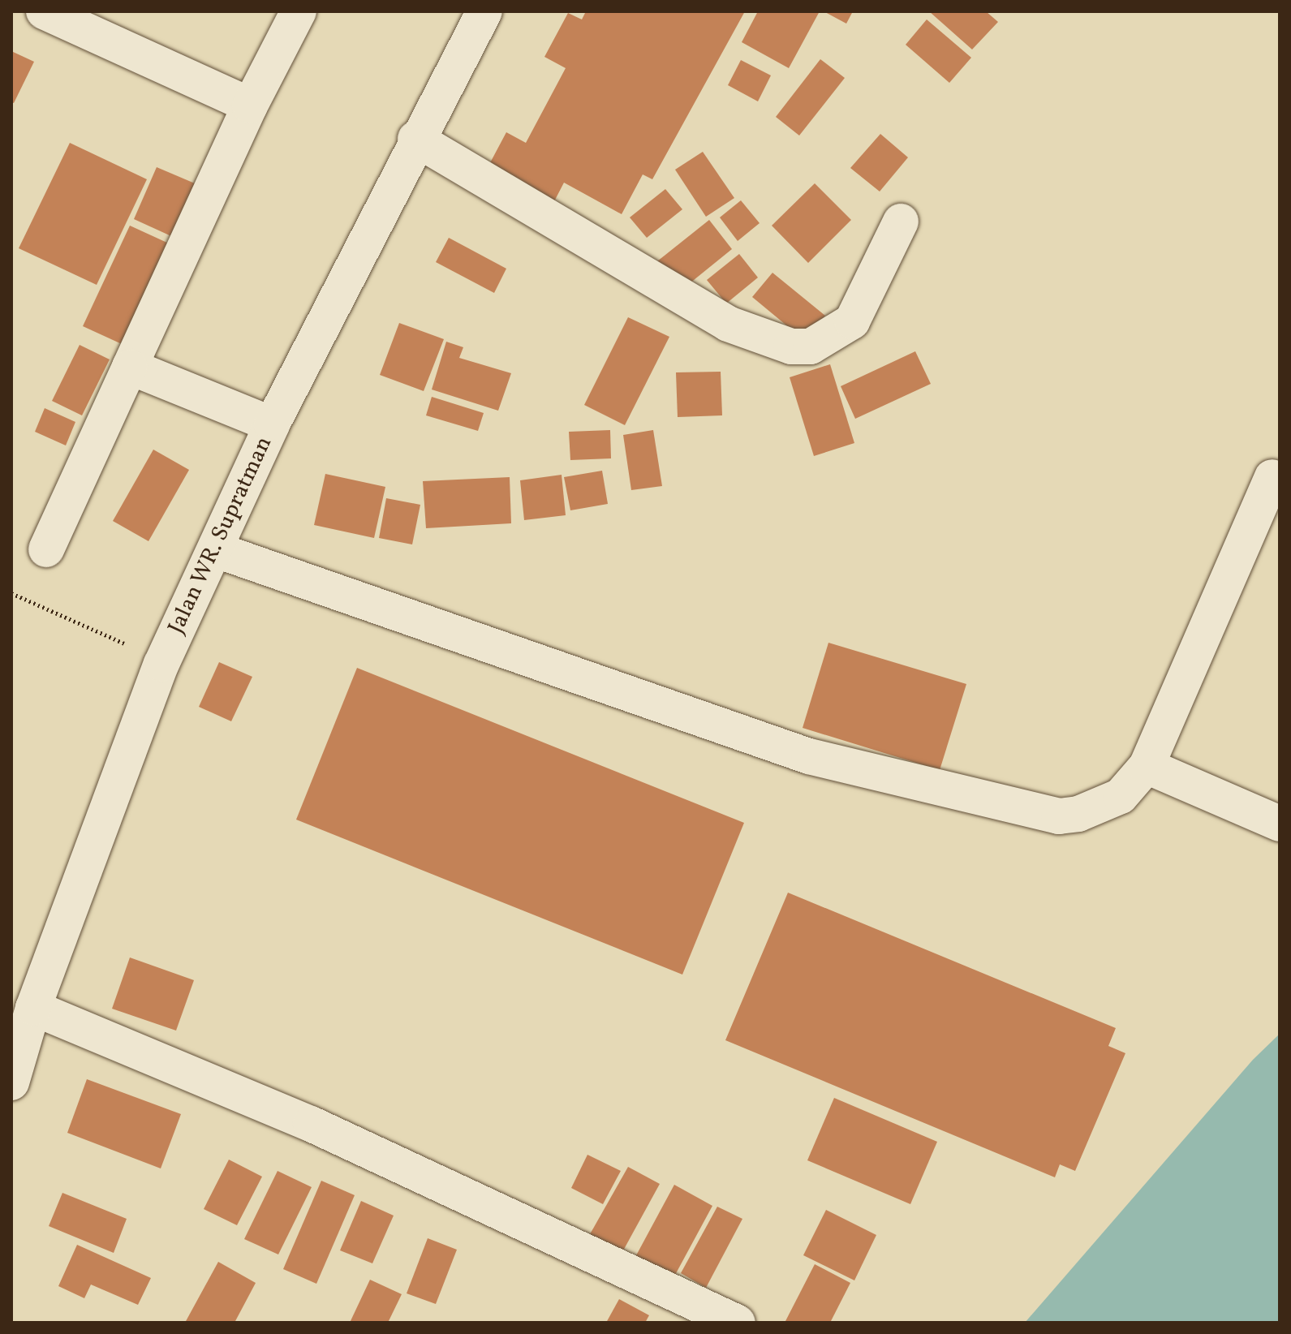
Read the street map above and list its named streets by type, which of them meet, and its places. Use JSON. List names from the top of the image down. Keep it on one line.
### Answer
{"streets":{"street":["Jalan WR. Supratman"]}}
